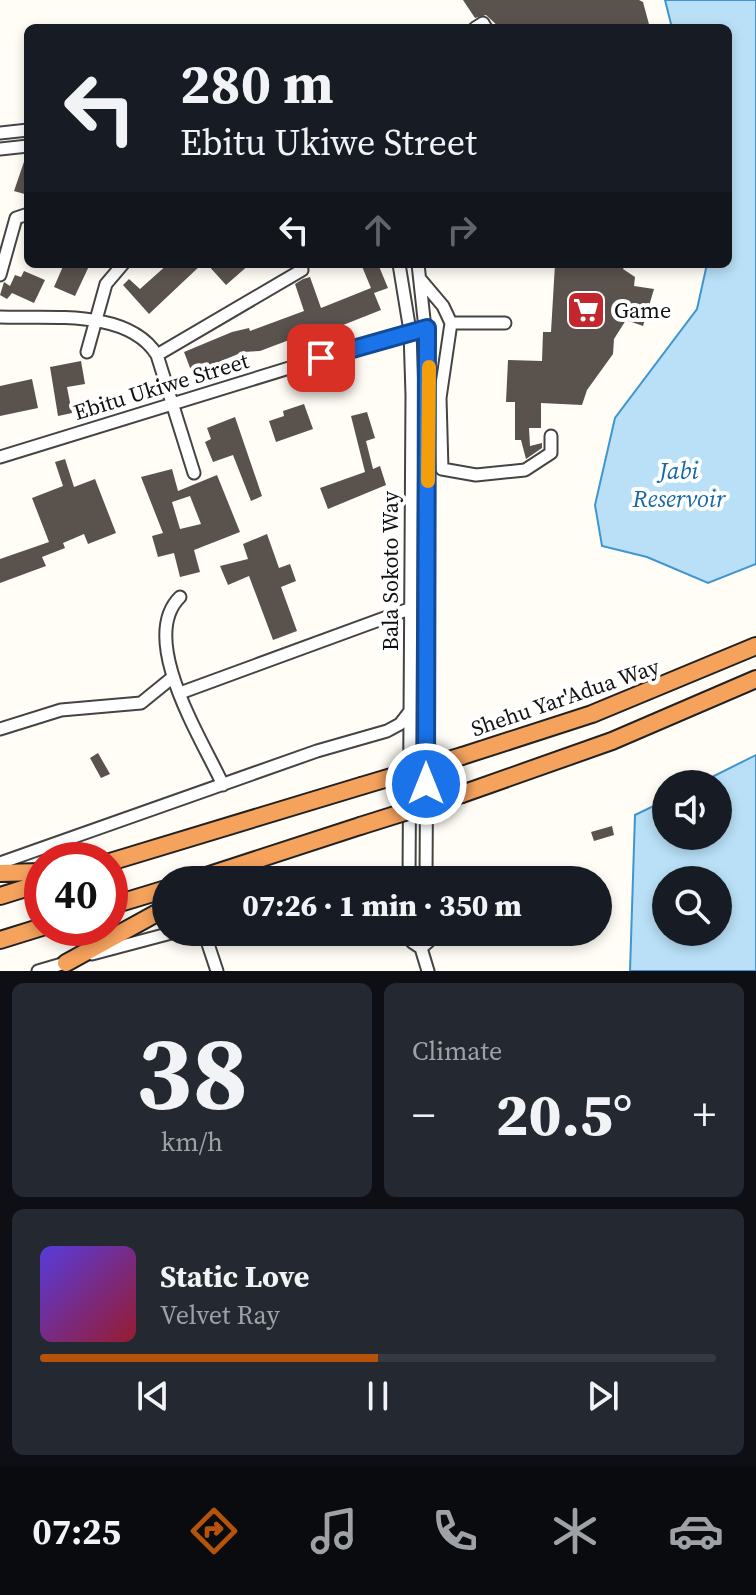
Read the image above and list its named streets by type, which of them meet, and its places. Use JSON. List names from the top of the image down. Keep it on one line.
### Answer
{"streets":{"highway":["Shehu Yar'Adua Way"],"street":["Ebitu Ukiwe Street","Bala Sokoto Way"]},"crossings":[["Ebitu Ukiwe Street","Bala Sokoto Way"]],"water":["Jabi Reservoir"],"places":{"supermarket":["Game"]},"page":{"turn":["280 m","Ebitu Ukiwe Street"],"limit":"40","trip":"07:26 · 1 min · 350 m","tile":[["38","km/h"],"Climate"],"heat":["−","20.5°","+"],"song":["Static Love","Velvet Ray"],"tabs":"07:25"}}
